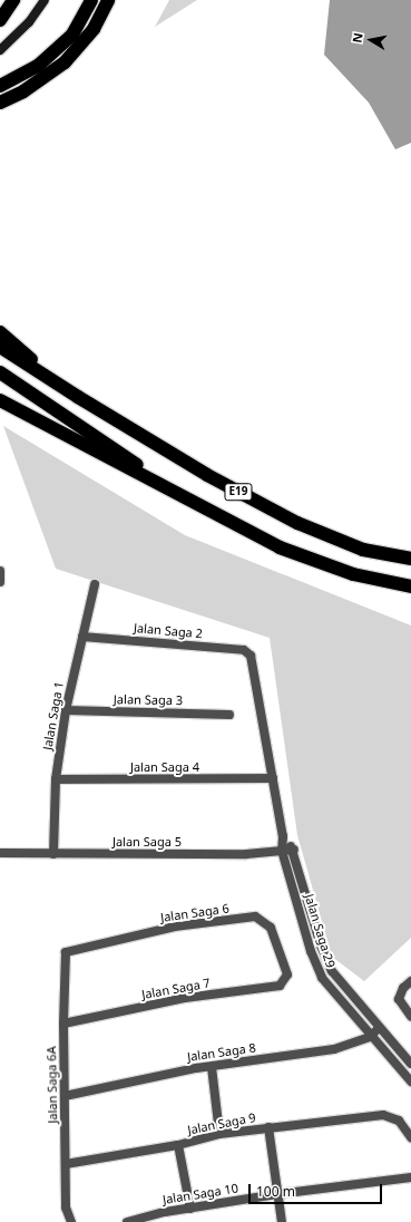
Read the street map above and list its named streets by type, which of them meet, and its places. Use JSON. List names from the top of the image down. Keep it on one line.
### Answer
{"streets":{"highway":["E19"],"street":["Jalan Saga 2","Jalan Saga 3","Jalan Saga 1","Jalan Saga 4","Jalan Saga 5","Jalan Saga 6","Jalan Saga 29","Jalan Saga 7","Jalan Saga 8","Jalan Saga 6A","Jalan Saga 9","Jalan Saga 10"]},"crossings":[["Jalan Saga 2","Jalan Saga 1"],["Jalan Saga 2","Jalan Saga 29"],["Jalan Saga 3","Jalan Saga 1"],["Jalan Saga 1","Jalan Saga 4"],["Jalan Saga 1","Jalan Saga 5"],["Jalan Saga 4","Jalan Saga 29"],["Jalan Saga 5","Jalan Saga 29"],["Jalan Saga 6","Jalan Saga 7"],["Jalan Saga 6","Jalan Saga 6A"],["Jalan Saga 29","Jalan Saga 8"],["Jalan Saga 7","Jalan Saga 6A"],["Jalan Saga 8","Jalan Saga 6A"],["Jalan Saga 6A","Jalan Saga 9"]],"scale_bar":"100 m","north":"left"}
